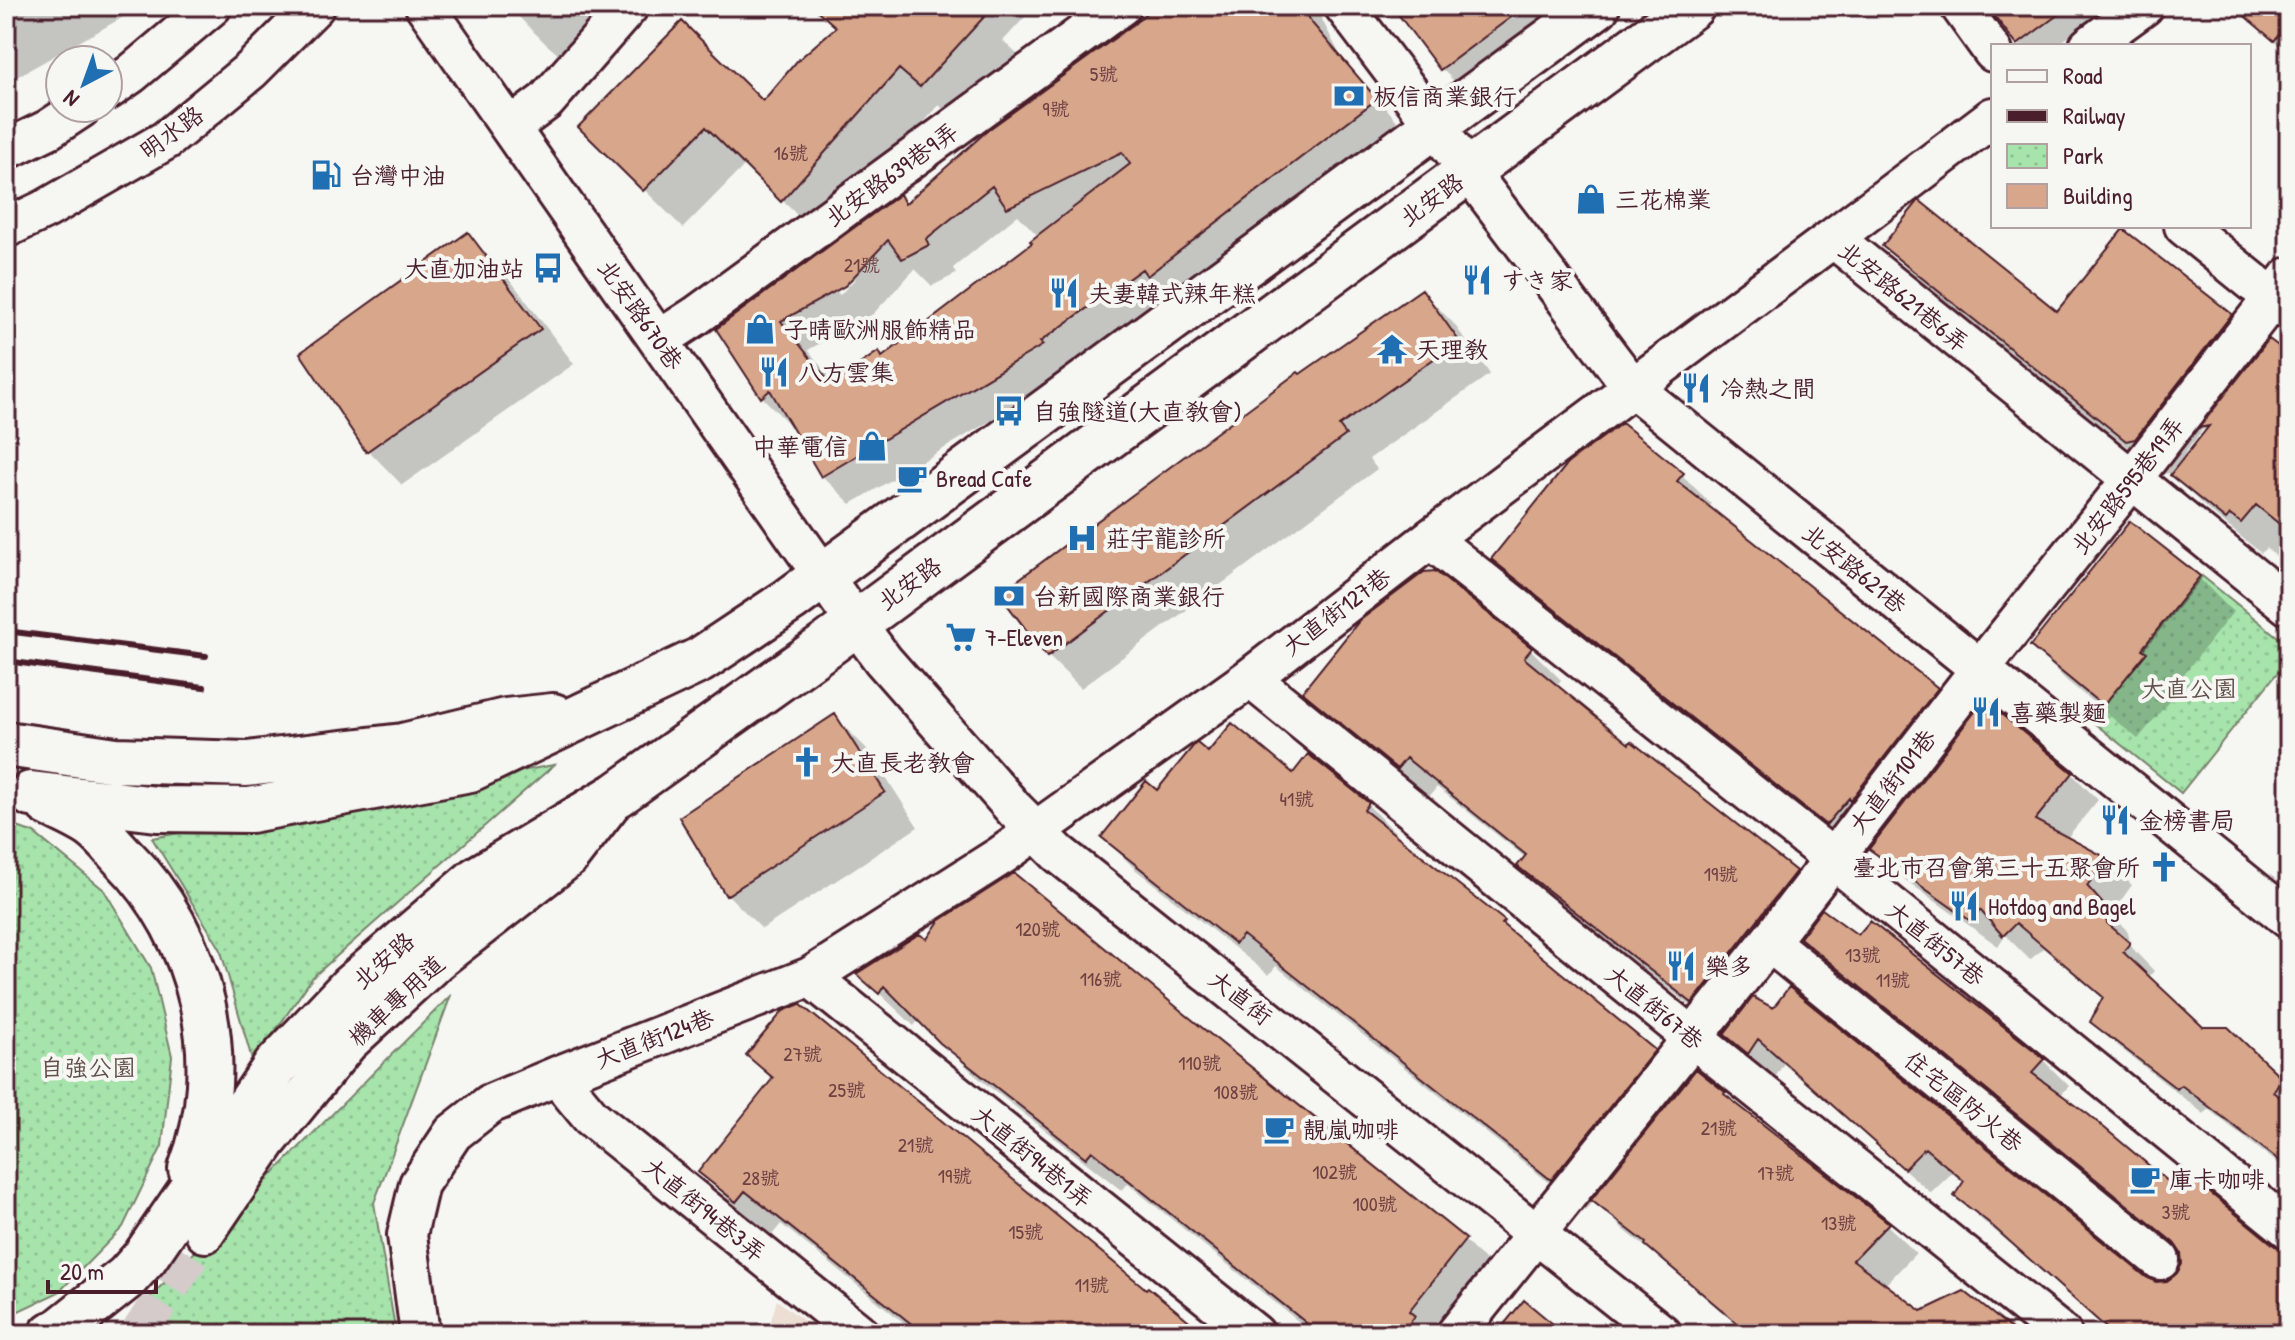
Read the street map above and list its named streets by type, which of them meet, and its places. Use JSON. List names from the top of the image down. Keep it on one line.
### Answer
{"streets":{"main road":["北安路"],"street":["明水路","北安路639巷9弄","北安路621巷6弄","北安路670巷","北安路595巷19弄","北安路621巷","大直街127巷","大直街101巷","大直街57巷","大直街","大直街67巷","大直街124巷","住宅區防火巷","大直街94巷1弄","大直街94巷3弄"]},"crossings":[["北安路639巷9弄","北安路670巷"],["北安路","北安路670巷"],["北安路","北安路621巷"],["北安路","大直街"],["北安路621巷6弄","北安路595巷19弄"],["北安路621巷6弄","北安路621巷"],["北安路621巷6弄","大直街127巷"],["北安路670巷","大直街"],["北安路595巷19弄","北安路621巷"],["北安路595巷19弄","大直街101巷"],["北安路621巷","大直街127巷"],["北安路621巷","大直街101巷"],["大直街127巷","大直街57巷"],["大直街127巷","大直街"],["大直街127巷","大直街67巷"],["大直街127巷","大直街124巷"],["大直街101巷","大直街57巷"],["大直街101巷","大直街"],["大直街101巷","大直街67巷"],["大直街101巷","住宅區防火巷"],["大直街","大直街124巷"],["大直街124巷","大直街94巷1弄"],["大直街124巷","大直街94巷3弄"]],"parks":["大直公園","自強公園"],"places":{"bank":["板信商業銀行","台新國際商業銀行"],"fuel station":["台灣中油"],"shop":["三花棉業","子晴歐洲服飾精品","中華電信"],"bus stop":["大直加油站","自強隧道(大直教會)"],"restaurant":["すき家","夫妻韓式辣年糕","八方雲集","冷熱之間","喜藥製麵","金榜書局","Hotdog and Bagel","樂多"],"temple":["天理教"],"cafe":["Bread Cafe","靚嵐咖啡","庫卡咖啡"],"hospital":["莊宇龍診所"],"supermarket":["7-Eleven"],"church":["大直長老教會","臺北市召會第三十五聚會所"]},"house_numbers":["5號","9號","16號","21號","41號","19號","120號","13號","116號","11號","27號","110號","25號","108號","21號","21號","102號","17號","19號","28號","100號","3號","13號","15號","11號"],"legend":["Road","Railway","Park","Building"],"scale_bar":"20 m","north":"bottom left"}
